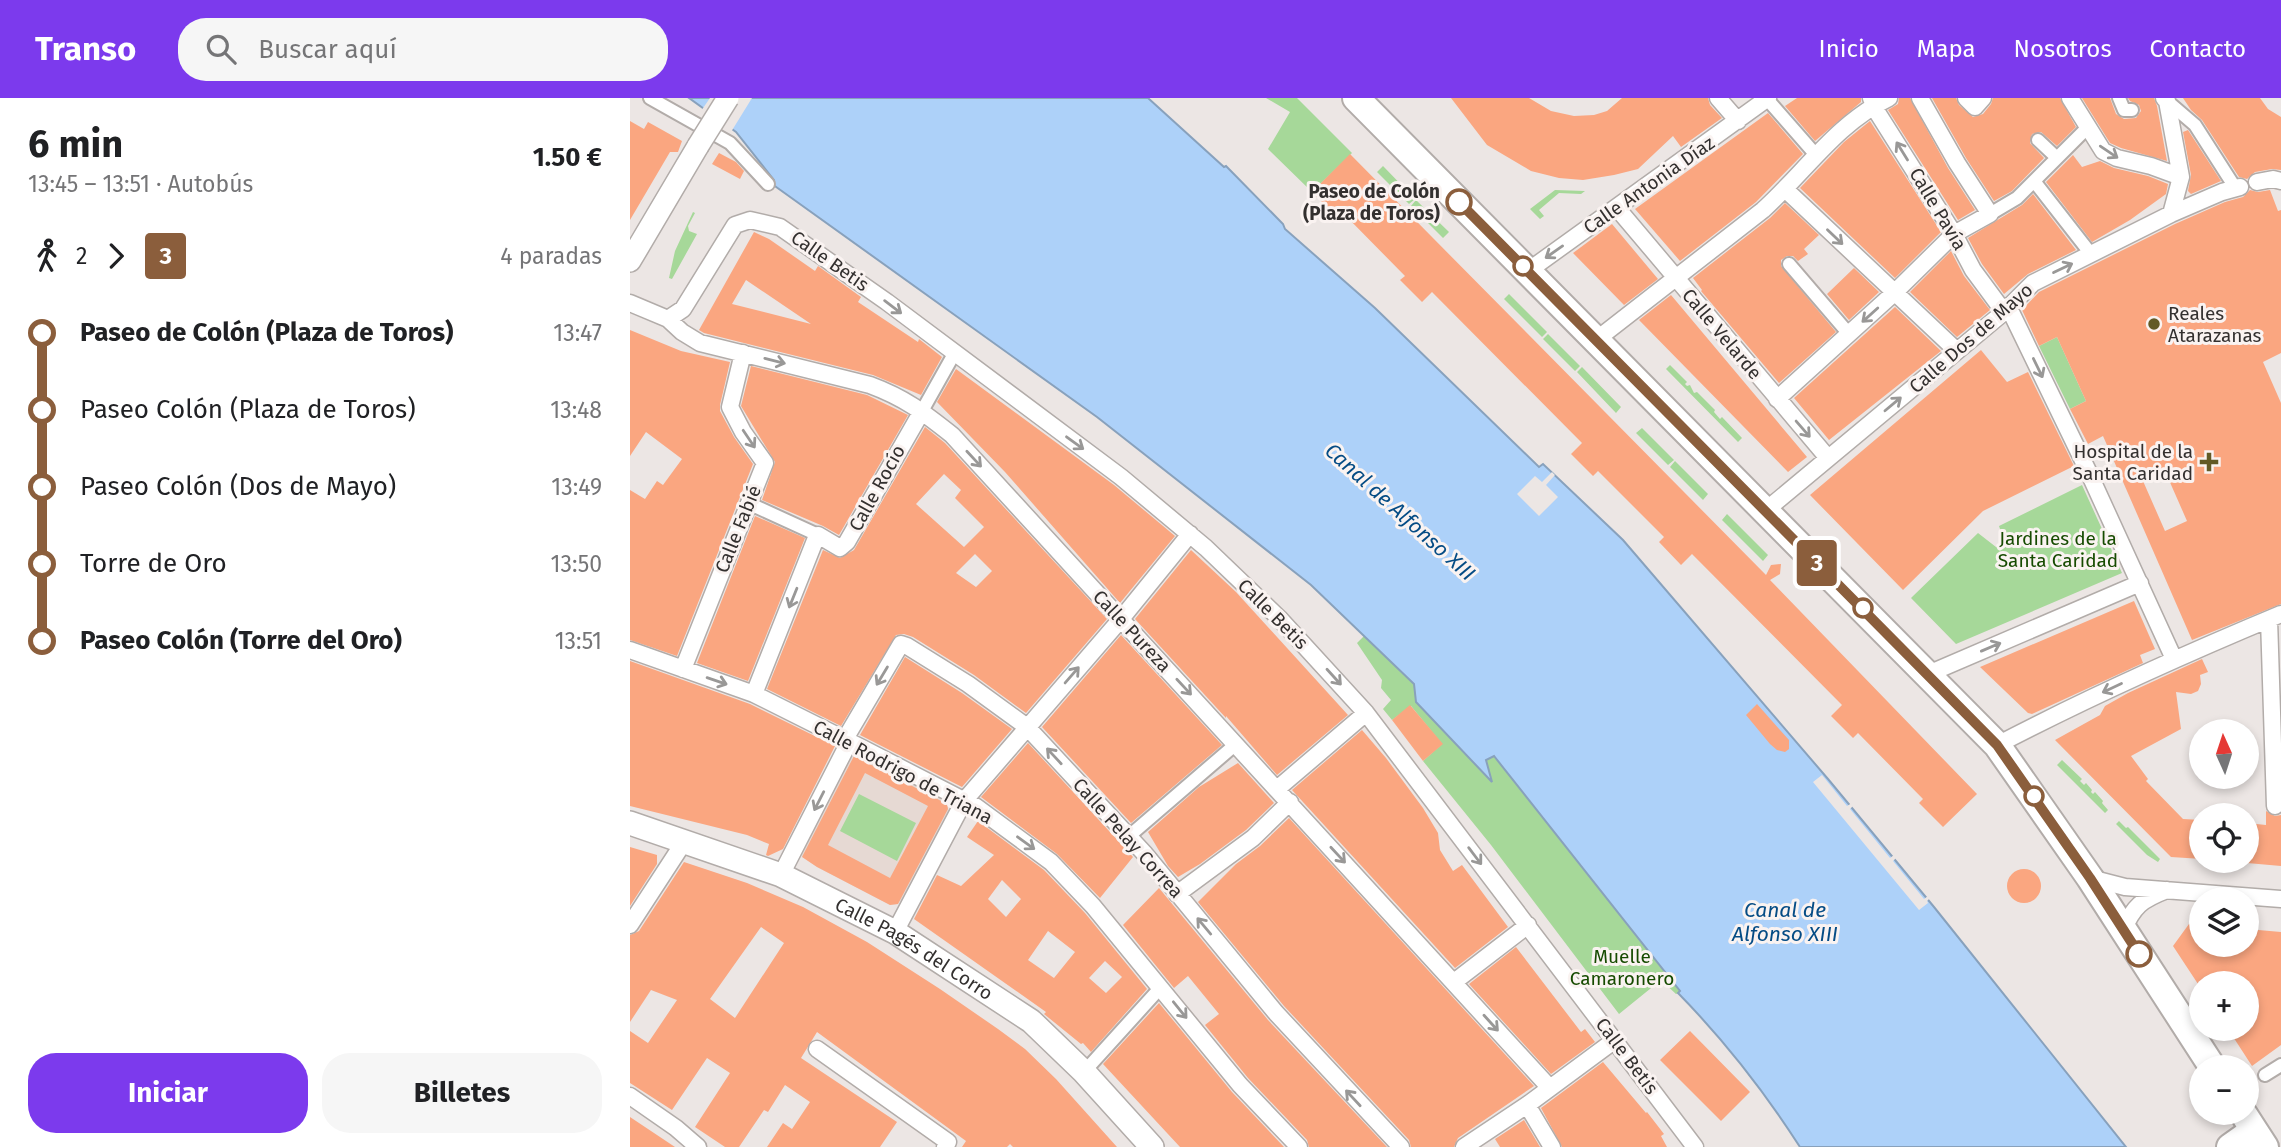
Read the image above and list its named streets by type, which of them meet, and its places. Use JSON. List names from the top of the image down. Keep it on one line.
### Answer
{"streets":{"main road":["Calle Pagés del Corro"],"street":["Calle Antonia Díaz","Calle Pavía","Calle Betis","Calle Velarde","Calle Dos de Mayo","Calle Rocío","Calle Fabié","Calle Pureza","Calle Rodrigo de Triana","Calle Pelay Correa"]},"crossings":[["Calle Antonia Díaz","Calle Velarde"],["Calle Pavía","Calle Dos de Mayo"],["Calle Betis","Calle Pureza"],["Calle Velarde","Calle Dos de Mayo"],["Calle Rocío","Calle Fabié"],["Calle Rocío","Calle Pureza"],["Calle Fabié","Calle Pureza"],["Calle Fabié","Calle Rodrigo de Triana"],["Calle Rodrigo de Triana","Calle Pelay Correa"]],"one_way":["Calle Betis","Calle Fabié","Calle Pureza","Calle Rodrigo de Triana","Calle Pelay Correa"],"water":["Canal de Alfonso XIII"],"parks":["Jardines de la Santa Caridad","Muelle Camaronero"],"places":{"other":["Paseo de Colón (Plaza de Toros)","Reales Atarazanas"],"health":["Hospital de la Santa Caridad"]},"lines":["bus line 3"],"north":"top","page":{"header":"Transo","search":"Buscar aquí","nav":["Inicio","Mapa","Nosotros","Contacto"],"heading":["6 min","13:45 – 13:51 · Autobús","1.50 €"],"on_map":"3","legs":["2","3","4 paradas"],"list":[{"name":"Paseo de Colón (Plaza de Toros)","value":"13:47"},{"name":"Paseo Colón (Plaza de Toros)","value":"13:48"},{"name":"Paseo Colón (Dos de Mayo)","value":"13:49"},{"name":"Torre de Oro","value":"13:50"},{"name":"Paseo Colón (Torre del Oro)","value":"13:51"}],"map_buttons":["+","−"],"buttons":["Iniciar","Billetes"]}}
